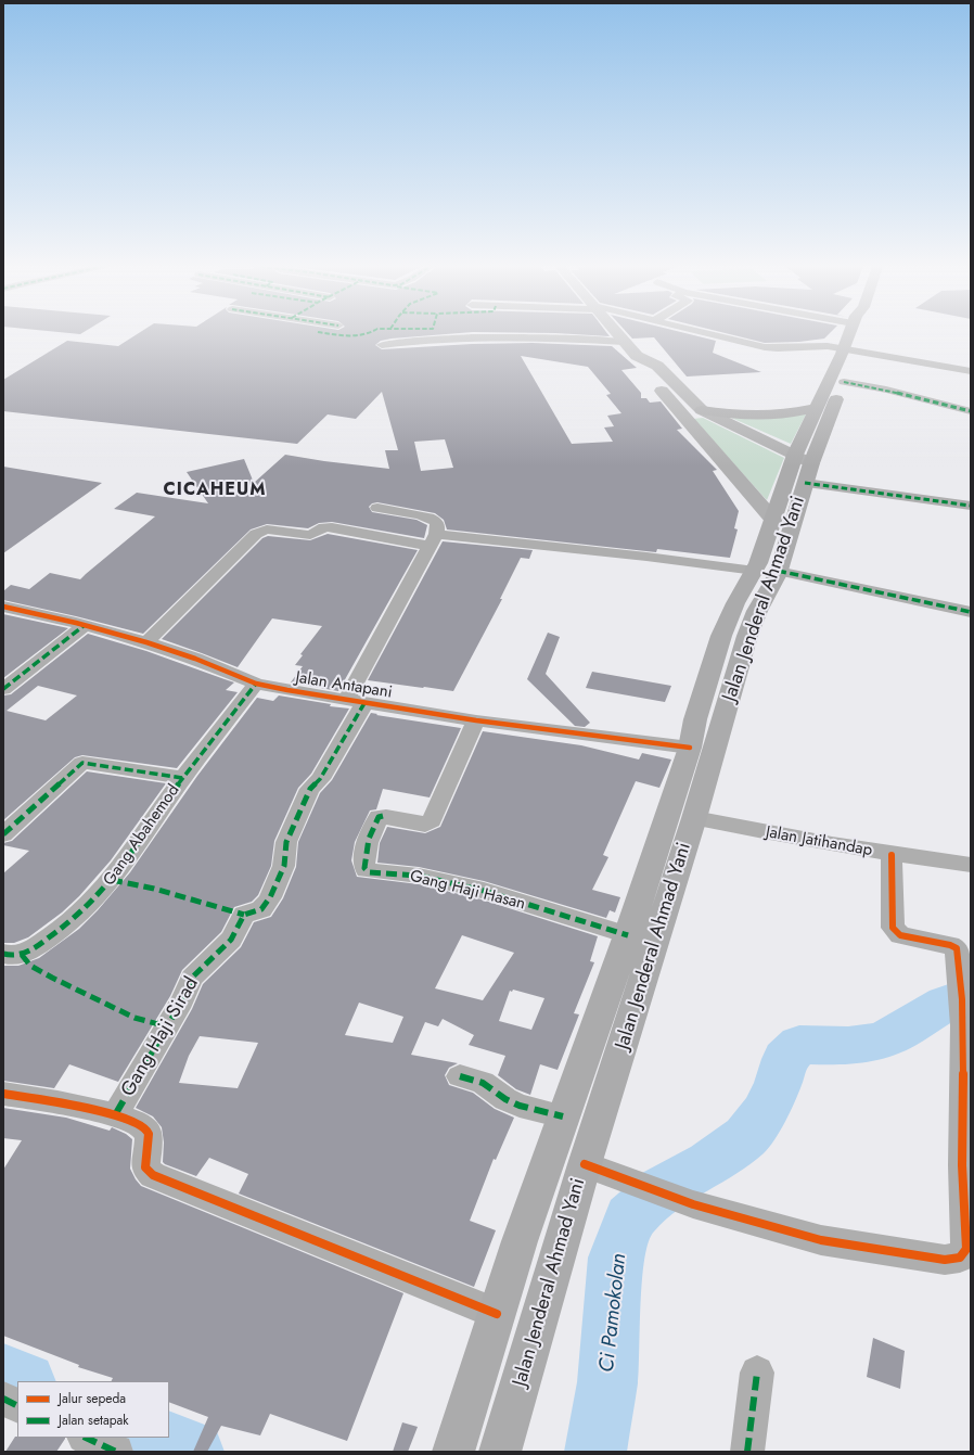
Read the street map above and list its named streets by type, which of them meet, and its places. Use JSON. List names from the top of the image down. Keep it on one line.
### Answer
{"streets":{"highway":["Jalan Jenderal Ahmad Yani"],"street":["Jalan Antapani","Gang Abahemod","Jalan Jatihandap","Gang Haji Hasan","Gang Haji Sirad"]},"crossings":[["Jalan Jenderal Ahmad Yani","Jalan Antapani"],["Jalan Jenderal Ahmad Yani","Jalan Jatihandap"],["Jalan Jenderal Ahmad Yani","Gang Haji Hasan"],["Jalan Antapani","Gang Abahemod"],["Jalan Antapani","Gang Haji Hasan"],["Jalan Antapani","Gang Haji Sirad"]],"districts":["CICAHEUM"],"water":["Ci Pamokolan"],"legend":["Jalur sepeda","Jalan setapak"]}
